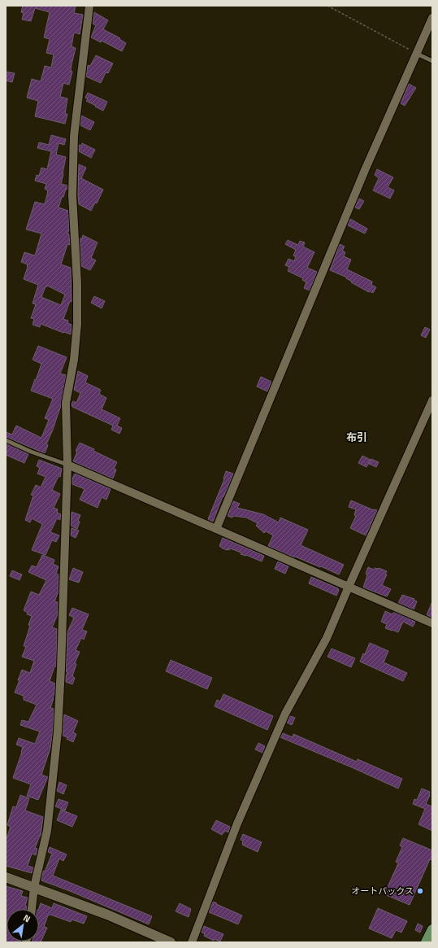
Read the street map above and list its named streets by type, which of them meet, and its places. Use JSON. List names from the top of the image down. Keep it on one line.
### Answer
{"districts":["布引"],"places":["オートバックス"],"north":"top right"}
